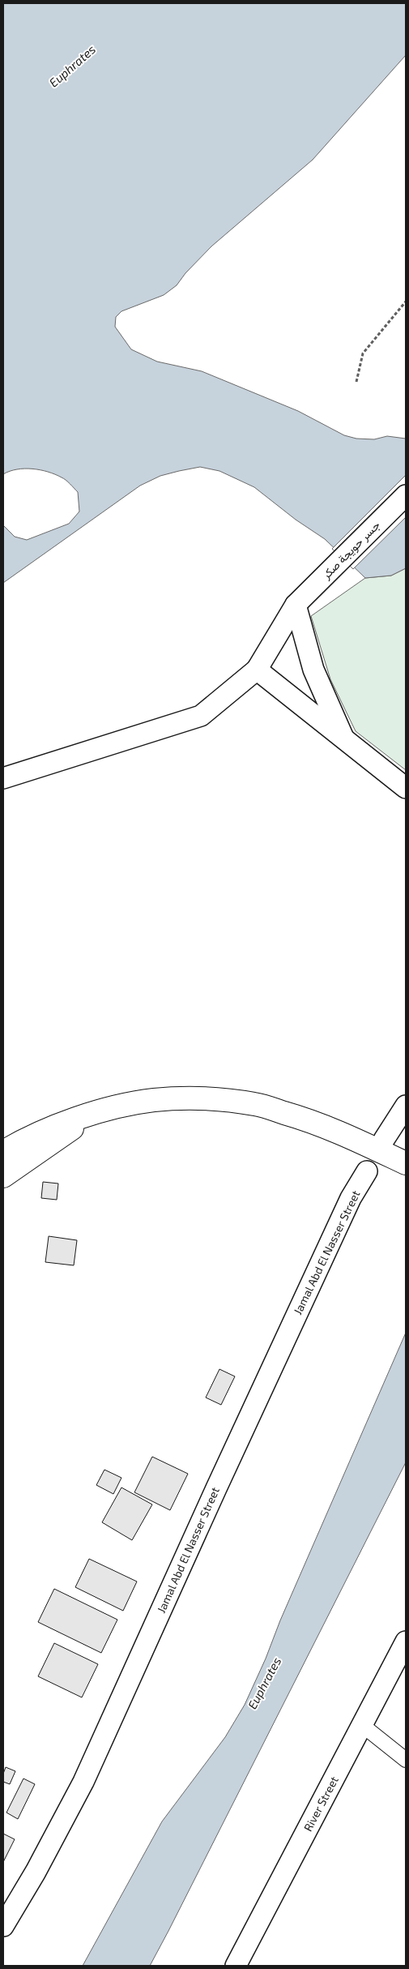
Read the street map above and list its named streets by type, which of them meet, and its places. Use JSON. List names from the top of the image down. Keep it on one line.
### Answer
{"streets":{"street":["جسر حويجة صكر","Jamal Abd El Nasser Street","River Street"]},"water":["Euphrates"]}
